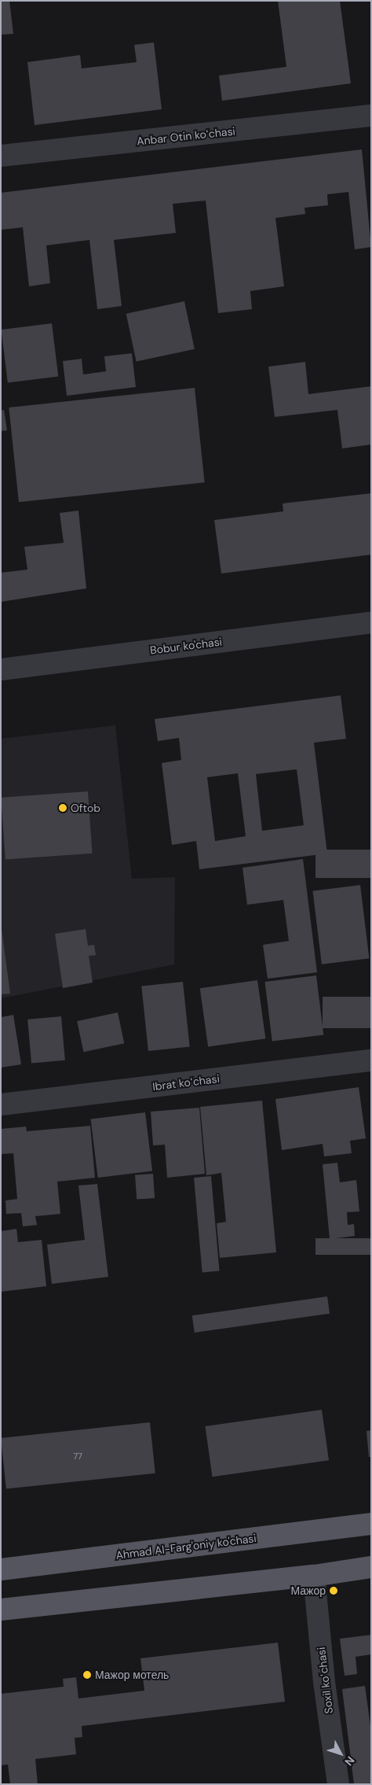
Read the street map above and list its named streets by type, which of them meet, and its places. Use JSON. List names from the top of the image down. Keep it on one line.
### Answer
{"streets":{"main road":["Ahmad Al-Farg'oniy ko'chasi"],"street":["Anbar Otin koʻchasi","Bobur ko'chasi","Ibrat koʻchasi","Soxil koʻchasi"]},"places":["Oftob","Мажор","Мажор мотель"],"house_numbers":["77"],"north":"bottom right"}
